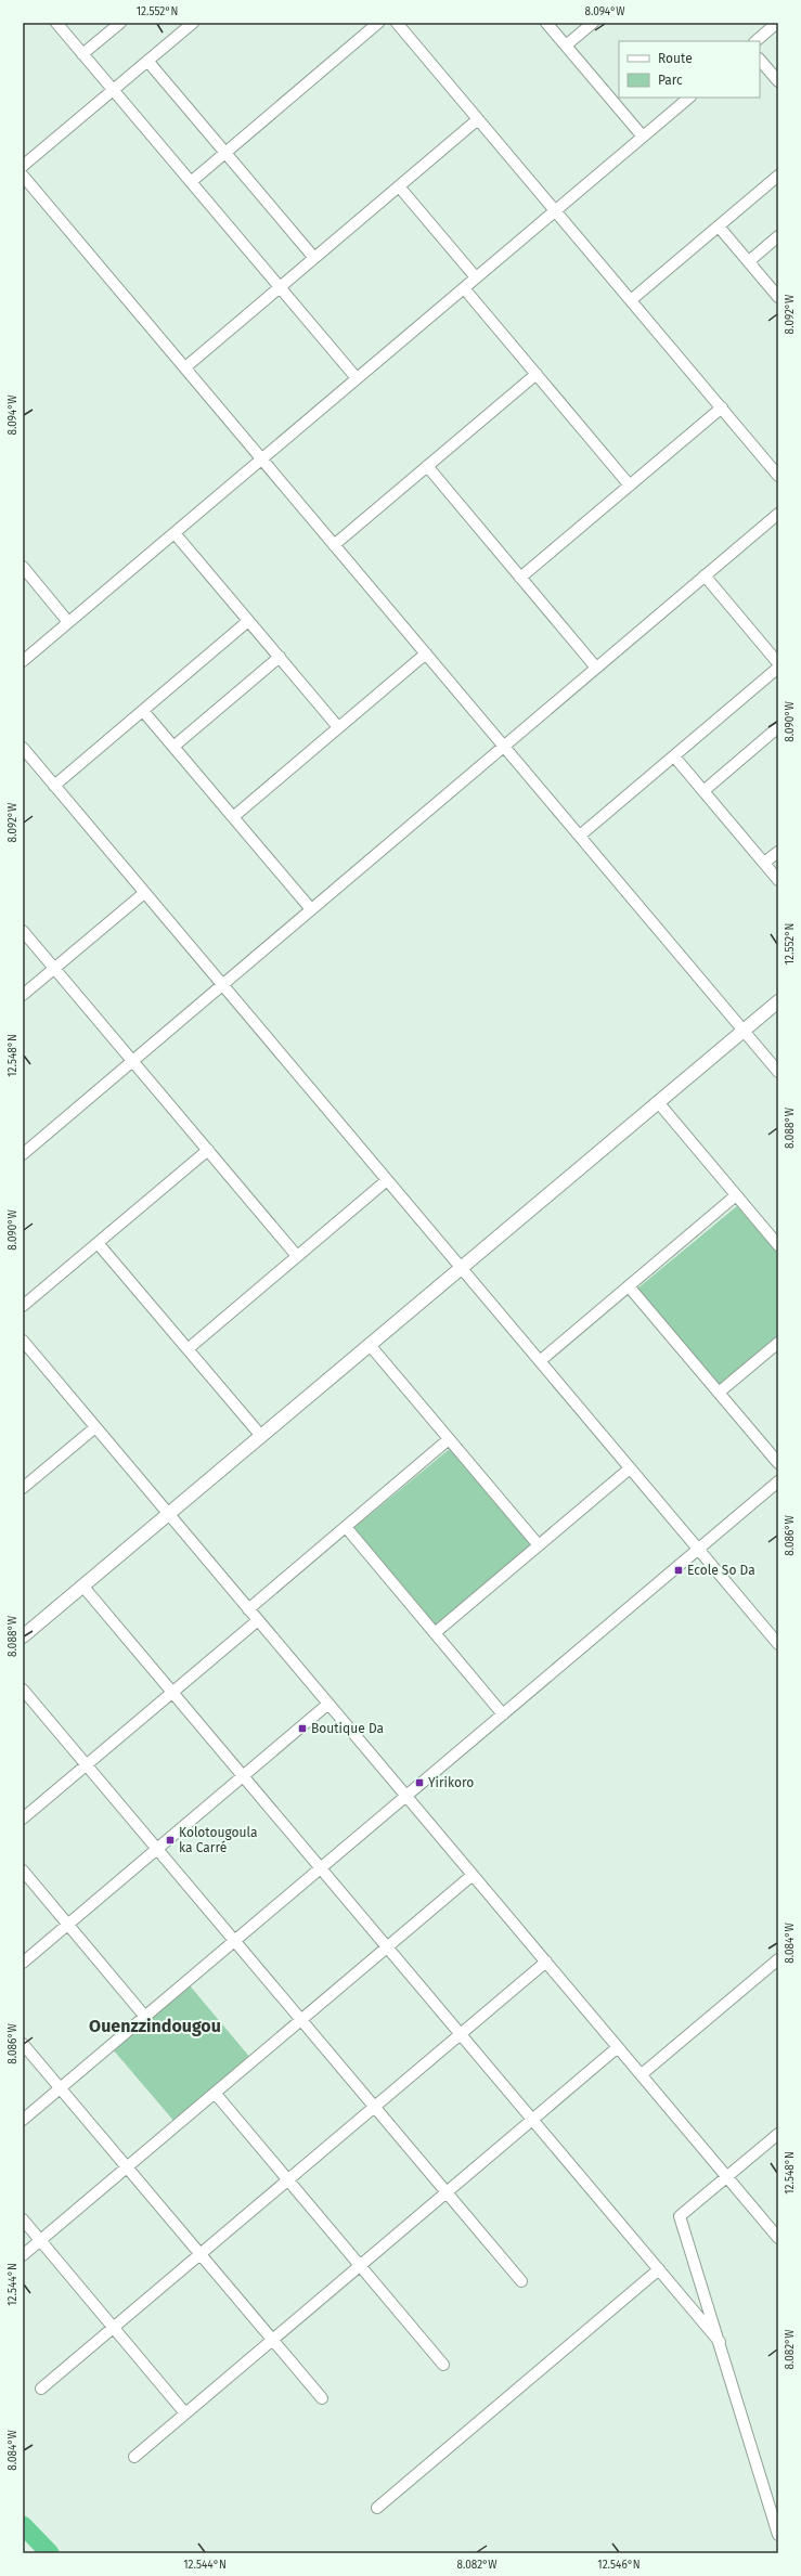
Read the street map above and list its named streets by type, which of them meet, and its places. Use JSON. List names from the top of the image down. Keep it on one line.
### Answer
{"districts":["Ouenzzindougou"],"places":{"transit":["Ecole So Da","Boutique Da","Yirikoro","Kolotougoula ka Carré"]},"legend":["Route","Parc"],"coordinates":["12.552°N","8.094°W","8.092°W","8.090°W","12.548°N","8.088°W","8.086°W","8.084°W","12.544°N","8.082°W","12.546°N"]}
